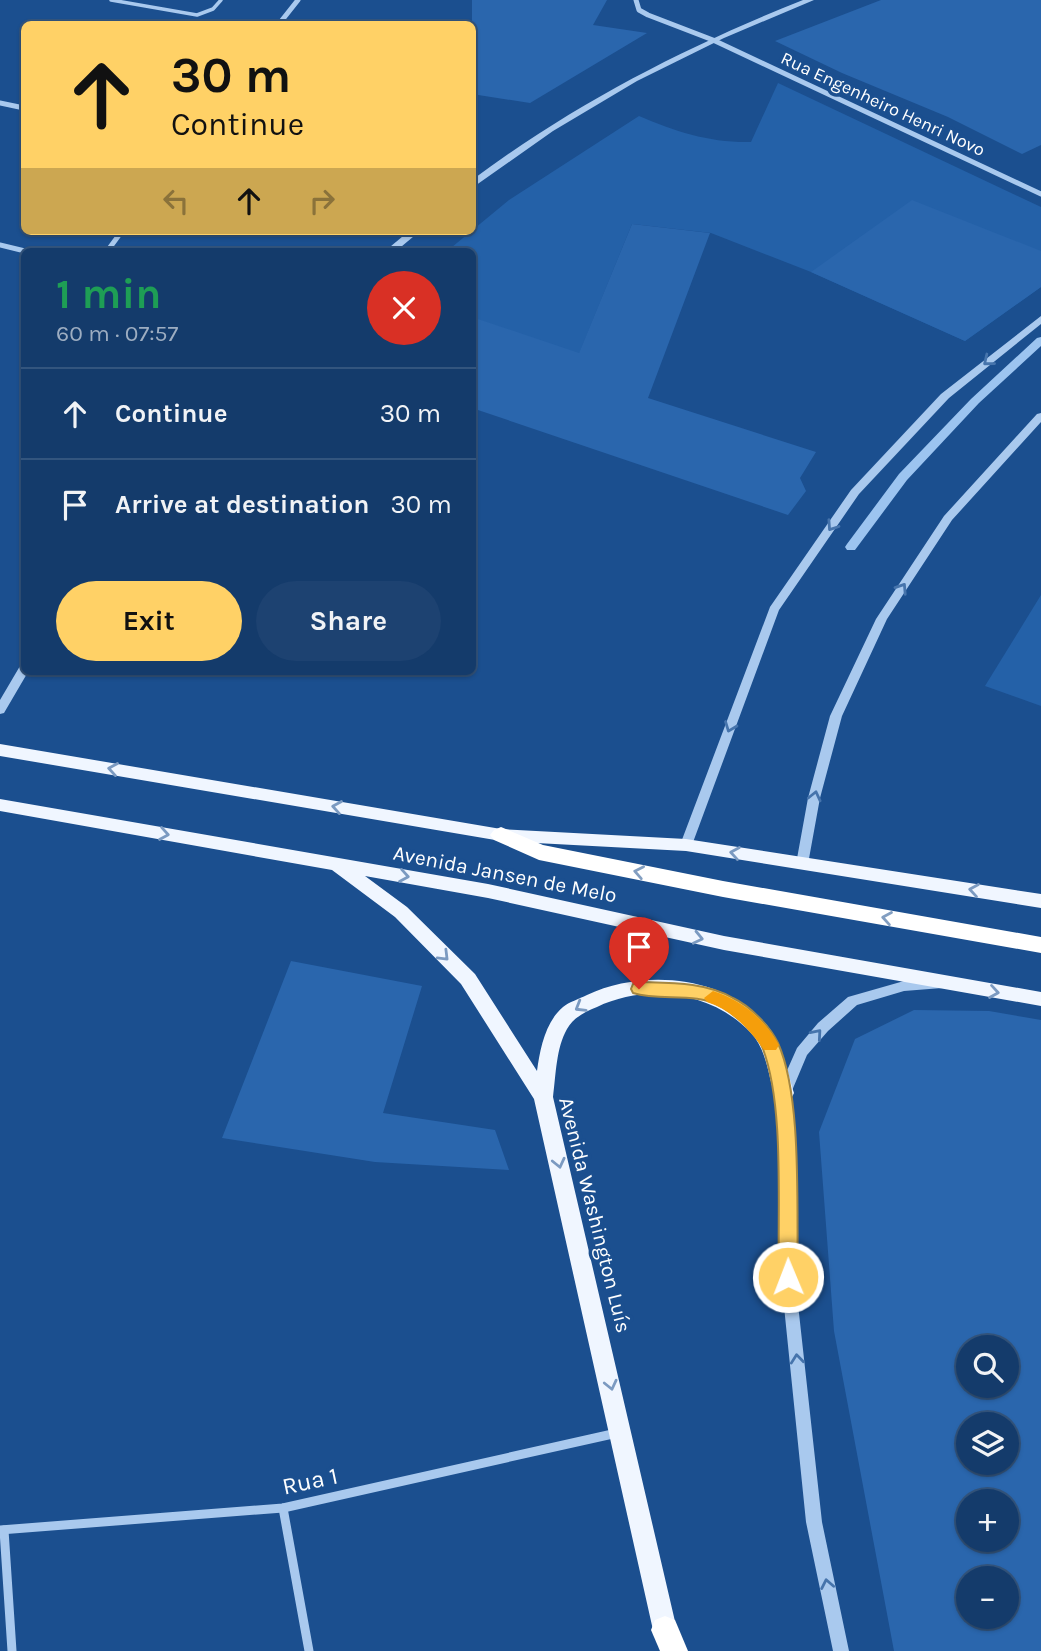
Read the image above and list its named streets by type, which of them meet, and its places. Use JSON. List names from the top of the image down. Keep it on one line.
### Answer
{"streets":{"main road":["Avenida Jansen de Melo","Avenida Washington Luís"],"street":["Rua Engenheiro Henri Novo","Rua 1"]},"crossings":[["Avenida Jansen de Melo","Avenida Washington Luís"],["Avenida Washington Luís","Rua 1"]],"one_way":["Avenida Washington Luís"],"page":{"turn":["30 m","Continue"],"heading":["1 min","60 m · 07:57"],"list":[{"name":"Continue","value":"30 m"},{"name":"Arrive at destination","value":"30 m"}],"buttons":["Exit","Share"],"map_buttons":["+","−"]}}
